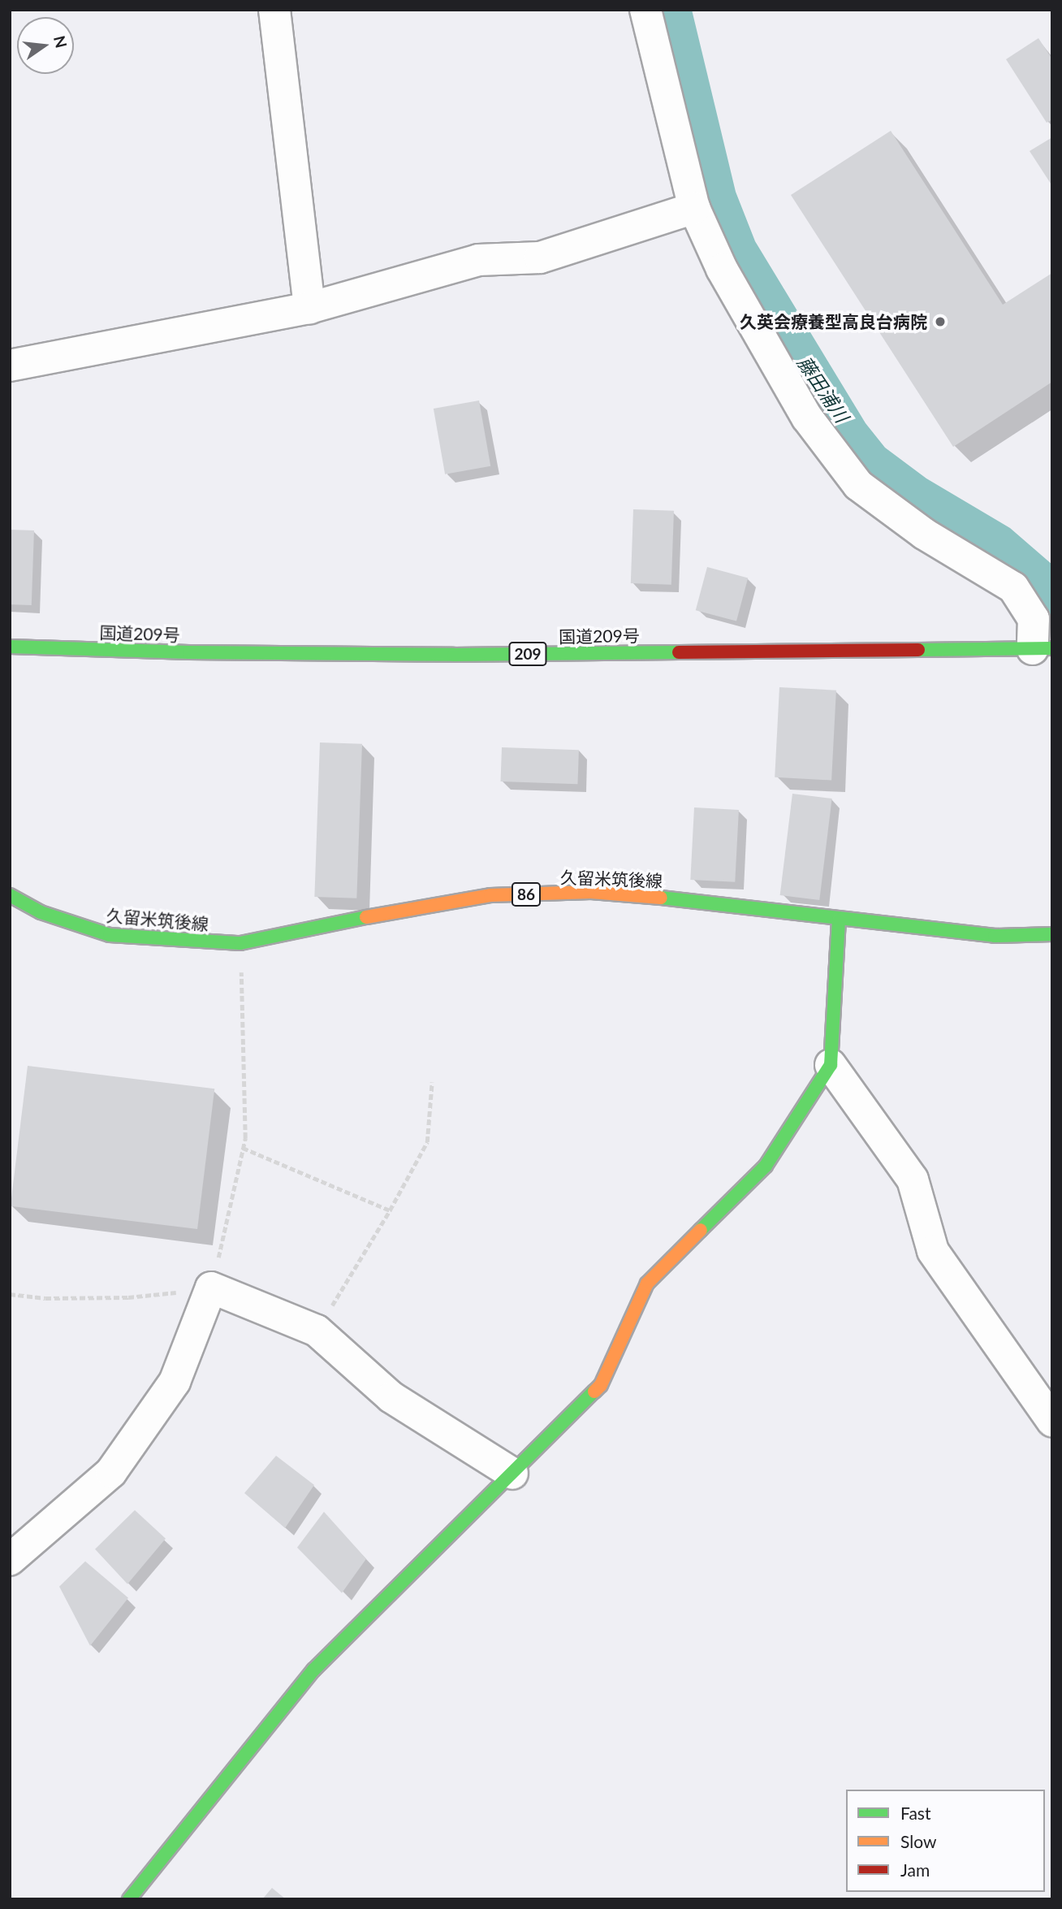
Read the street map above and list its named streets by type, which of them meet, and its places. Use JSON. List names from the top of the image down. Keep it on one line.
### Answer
{"streets":{"main road":["国道209号","209","久留米筑後線","86"]},"water":["藤田浦川"],"places":["久英会療養型高良台病院"],"legend":["Fast","Slow","Jam"],"north":"right"}
